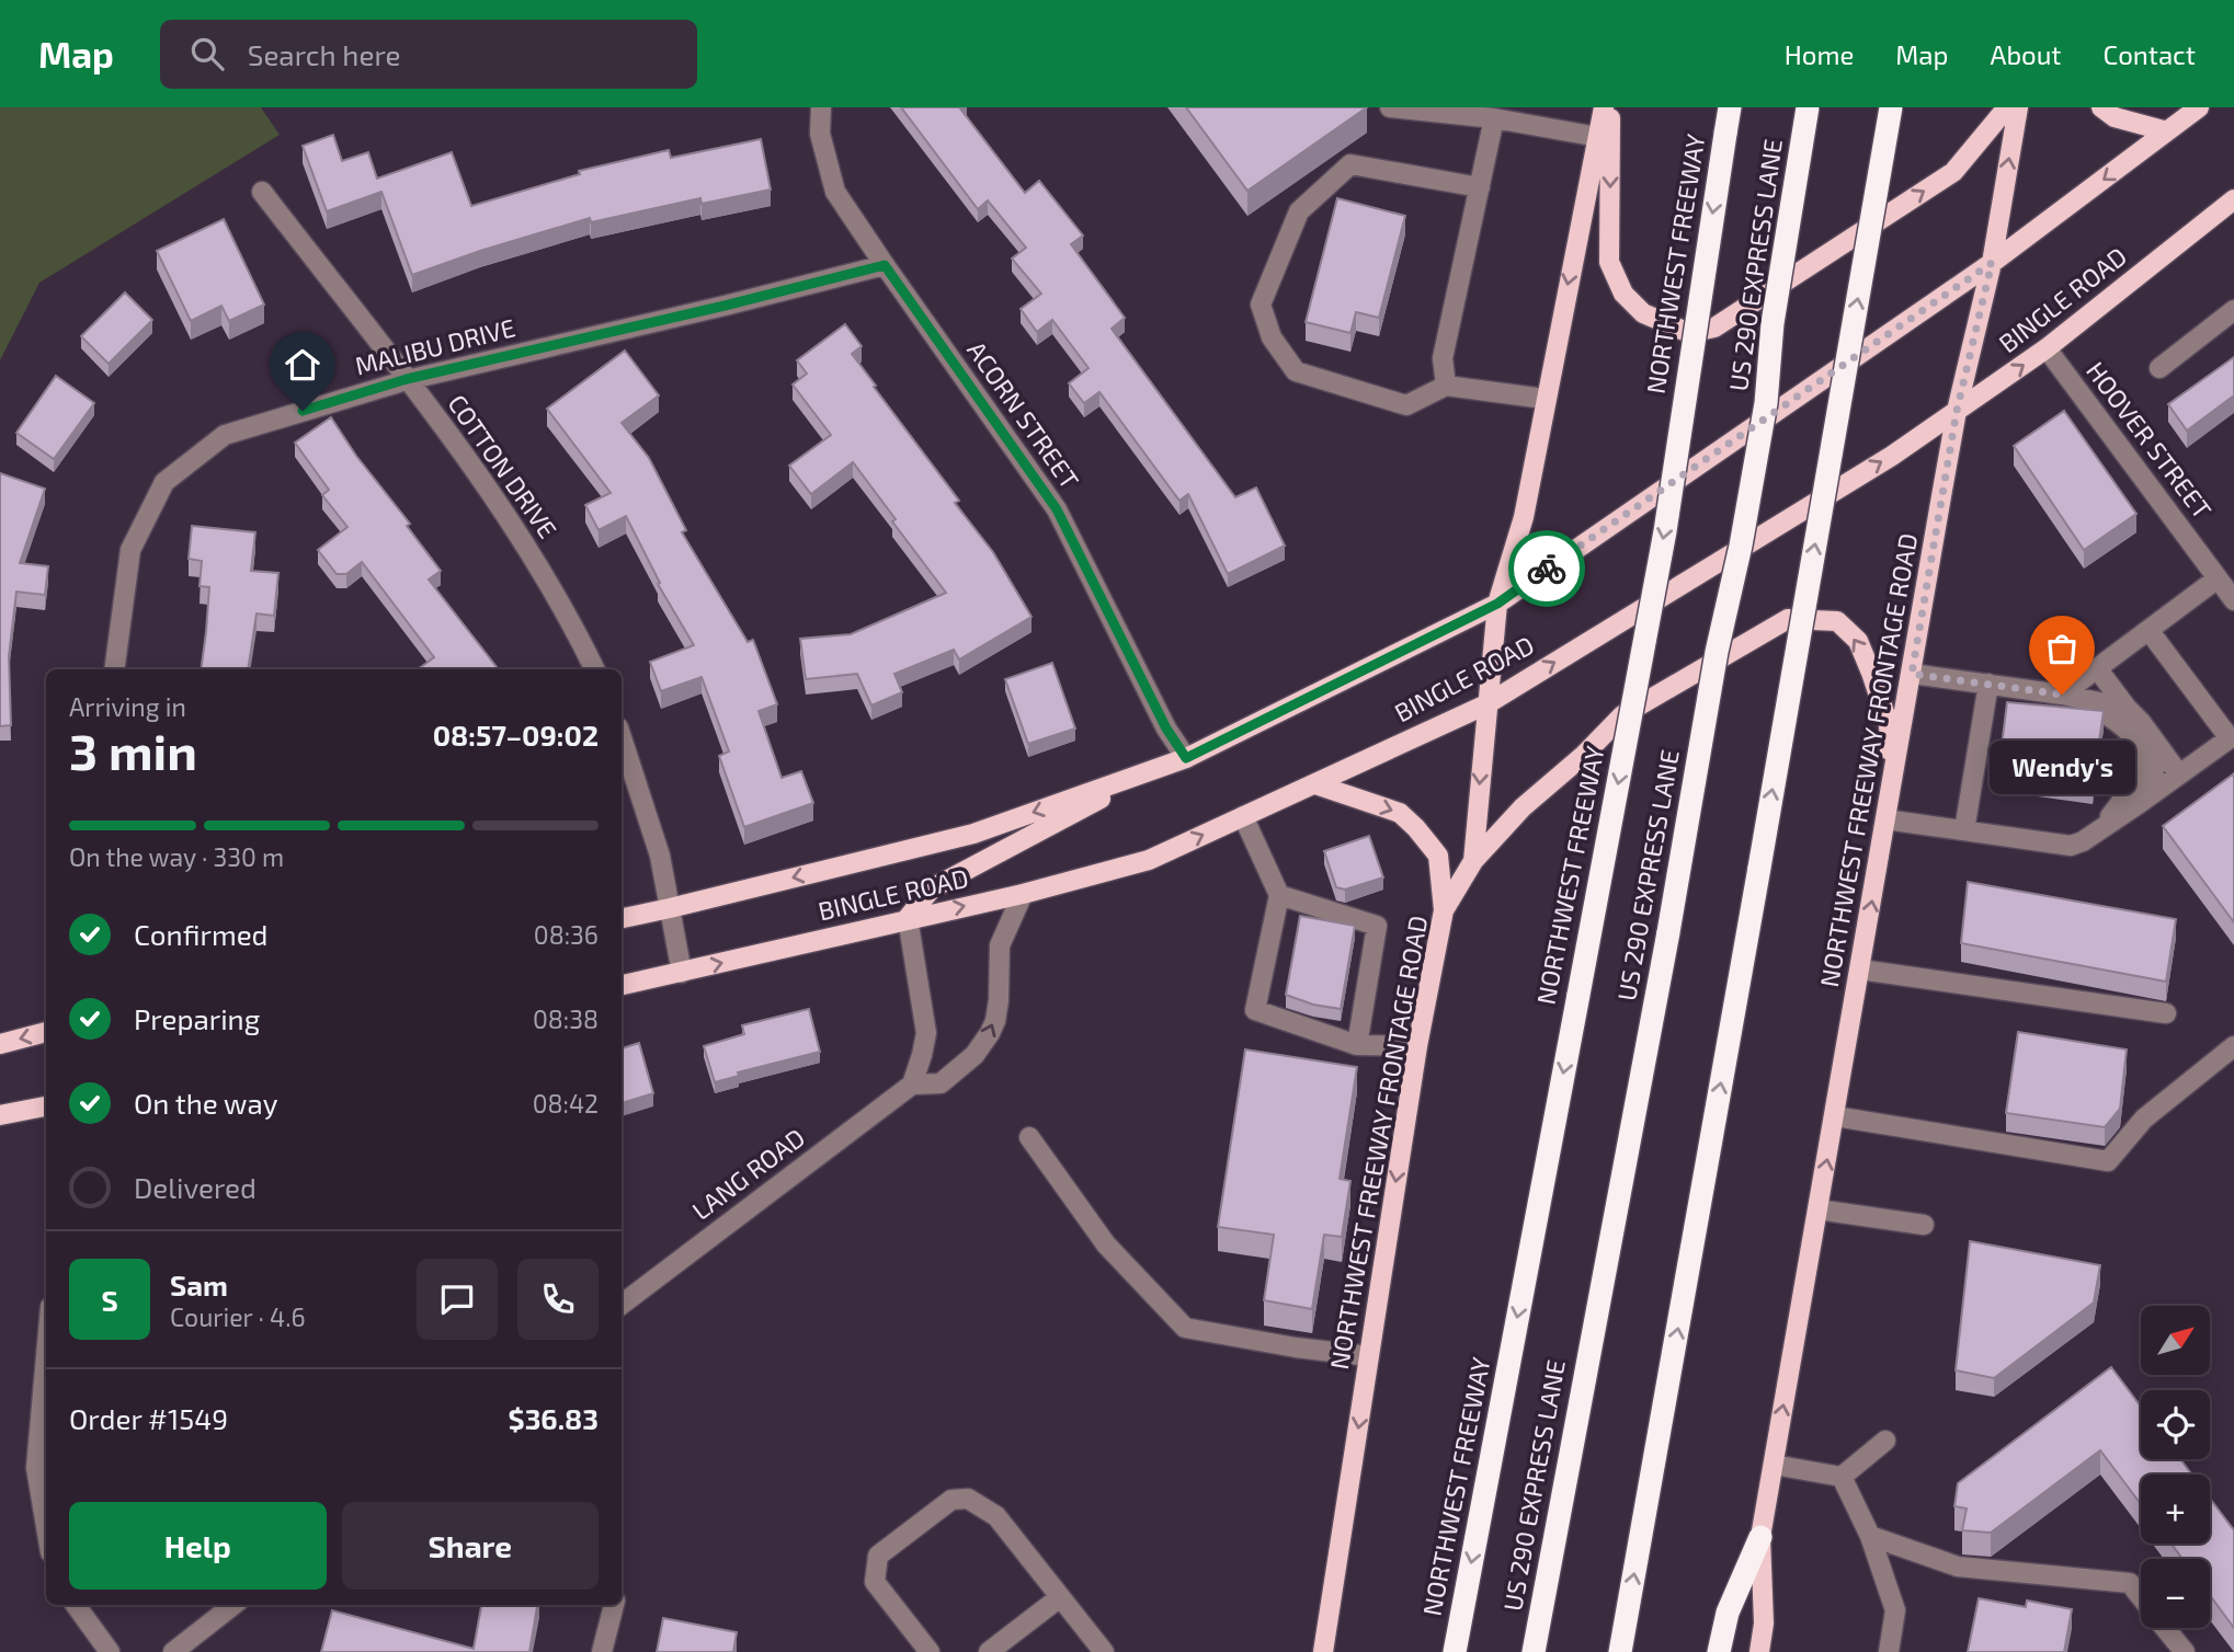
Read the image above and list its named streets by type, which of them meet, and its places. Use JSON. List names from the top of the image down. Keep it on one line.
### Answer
{"streets":{"highway":["NORTHWEST FREEWAY","US 290 EXPRESS LANE"],"main road":["BINGLE ROAD","NORTHWEST FREEWAY FRONTAGE ROAD"],"street":["MALIBU DRIVE","ACORN STREET","HOOVER STREET","COTTON DRIVE","LANG ROAD"]},"crossings":[["BINGLE ROAD","ACORN STREET"],["BINGLE ROAD","HOOVER STREET"],["BINGLE ROAD","NORTHWEST FREEWAY FRONTAGE ROAD"],["BINGLE ROAD","LANG ROAD"],["MALIBU DRIVE","ACORN STREET"],["MALIBU DRIVE","COTTON DRIVE"]],"one_way":["LANG ROAD"],"places":["Wendy's"],"north":"top right","page":{"header":"Map","search":"Search here","nav":["Home","Map","About","Contact"],"heading":["3 min","Arriving in","08:57–09:02"],"panel":["Sam","Courier · 4.6","Order #1549","$36.83"],"bubble":"Wendy's","bar":"On the way · 330 m","list":[["Confirmed","08:36"],["Preparing","08:38"],["On the way","08:42"],"Delivered"],"round":"S","map_buttons":["+","−"],"buttons":["Help","Share"]}}
